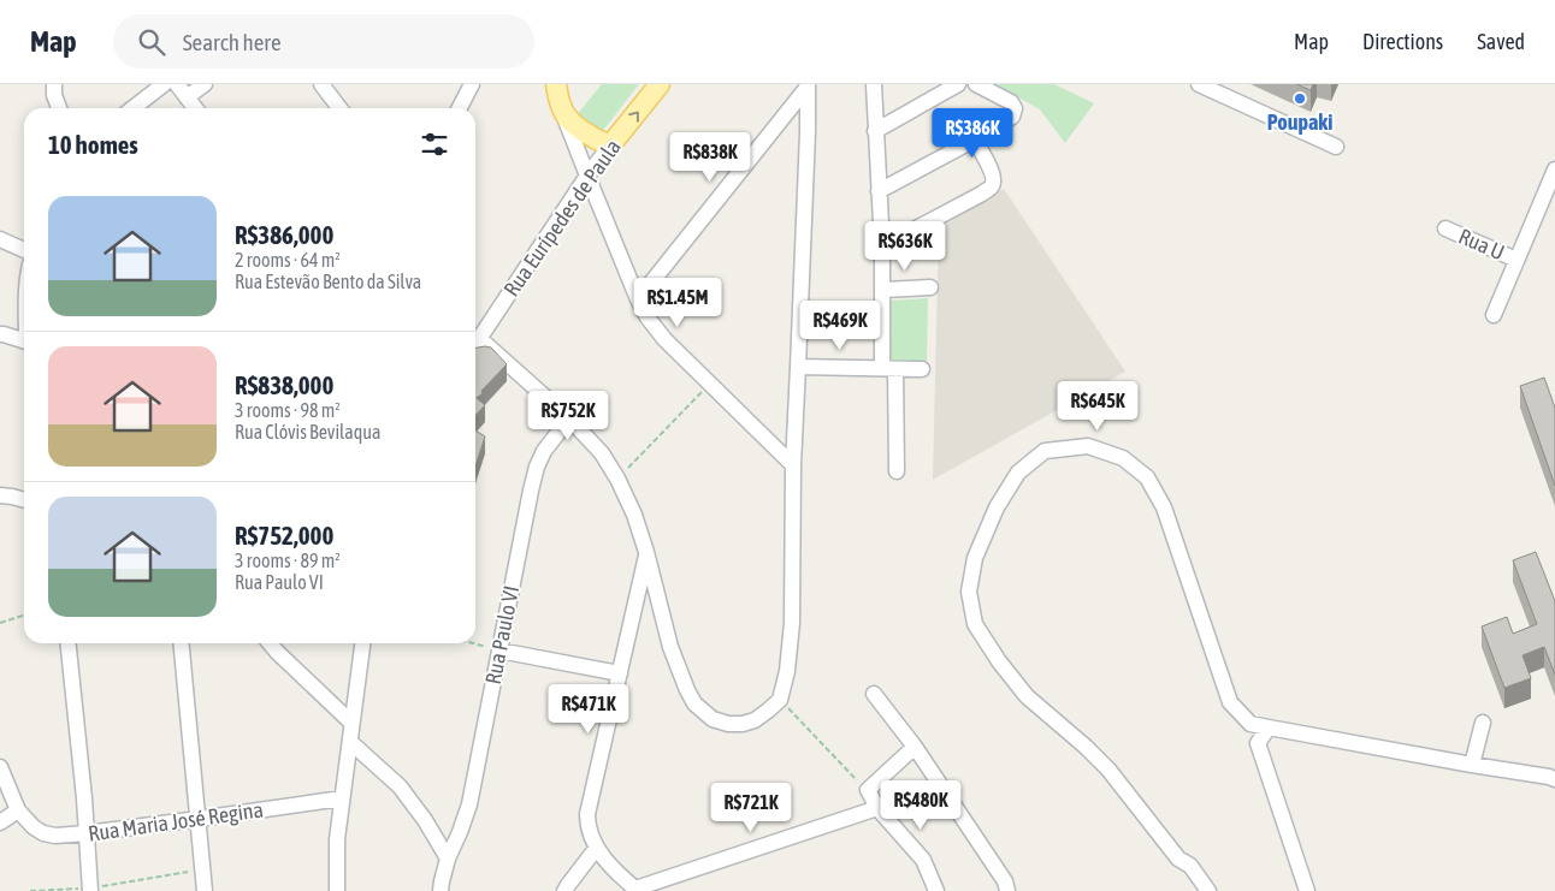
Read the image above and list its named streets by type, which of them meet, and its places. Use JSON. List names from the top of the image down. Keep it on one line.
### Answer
{"streets":{"main road":["Rua Eurípedes de Paula"],"street":["Rua U","Rua Paulo VI","Rua Maria José Regina"]},"places":["Poupaki"],"page":{"header":"Map","search":"Search here","nav":["Map","Directions","Saved"],"price":["R$386K","R$838K","R$636K","R$1.45M","R$469K","R$645K","R$752K","R$471K","R$480K","R$721K"],"heading":"10 homes","list":[{"name":"R$386,000","note":"2 rooms · 64 m² · Rua Estevão Bento da Silva"},{"name":"R$838,000","note":"3 rooms · 98 m² · Rua Clóvis Bevilaqua"},{"name":"R$752,000","note":"3 rooms · 89 m² · Rua Paulo VI"}]}}
